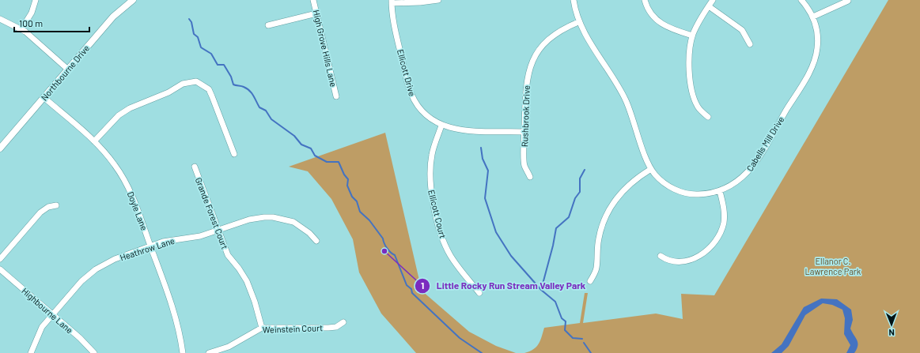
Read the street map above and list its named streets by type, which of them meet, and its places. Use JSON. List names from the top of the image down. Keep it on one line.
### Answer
{"streets":{"street":["High Grove Hills Lane","Northbourne Drive","Ellicott Drive","Rushbrook Drive","Cabells Mill Drive","Doyle Lane","Grande Forest Court","Ellicott Court","Heathrow Lane","Highbourne Lane","Weinstein Court"]},"crossings":[["Northbourne Drive","Doyle Lane"],["Ellicott Drive","Rushbrook Drive"],["Ellicott Drive","Ellicott Court"],["Rushbrook Drive","Cabells Mill Drive"],["Doyle Lane","Heathrow Lane"],["Grande Forest Court","Heathrow Lane"],["Grande Forest Court","Weinstein Court"],["Heathrow Lane","Highbourne Lane"]],"parks":["Ellanor C. Lawrence Park"],"places":["Little Rocky Run Stream Valley Park"],"scale_bar":"100 m","north":"bottom"}
